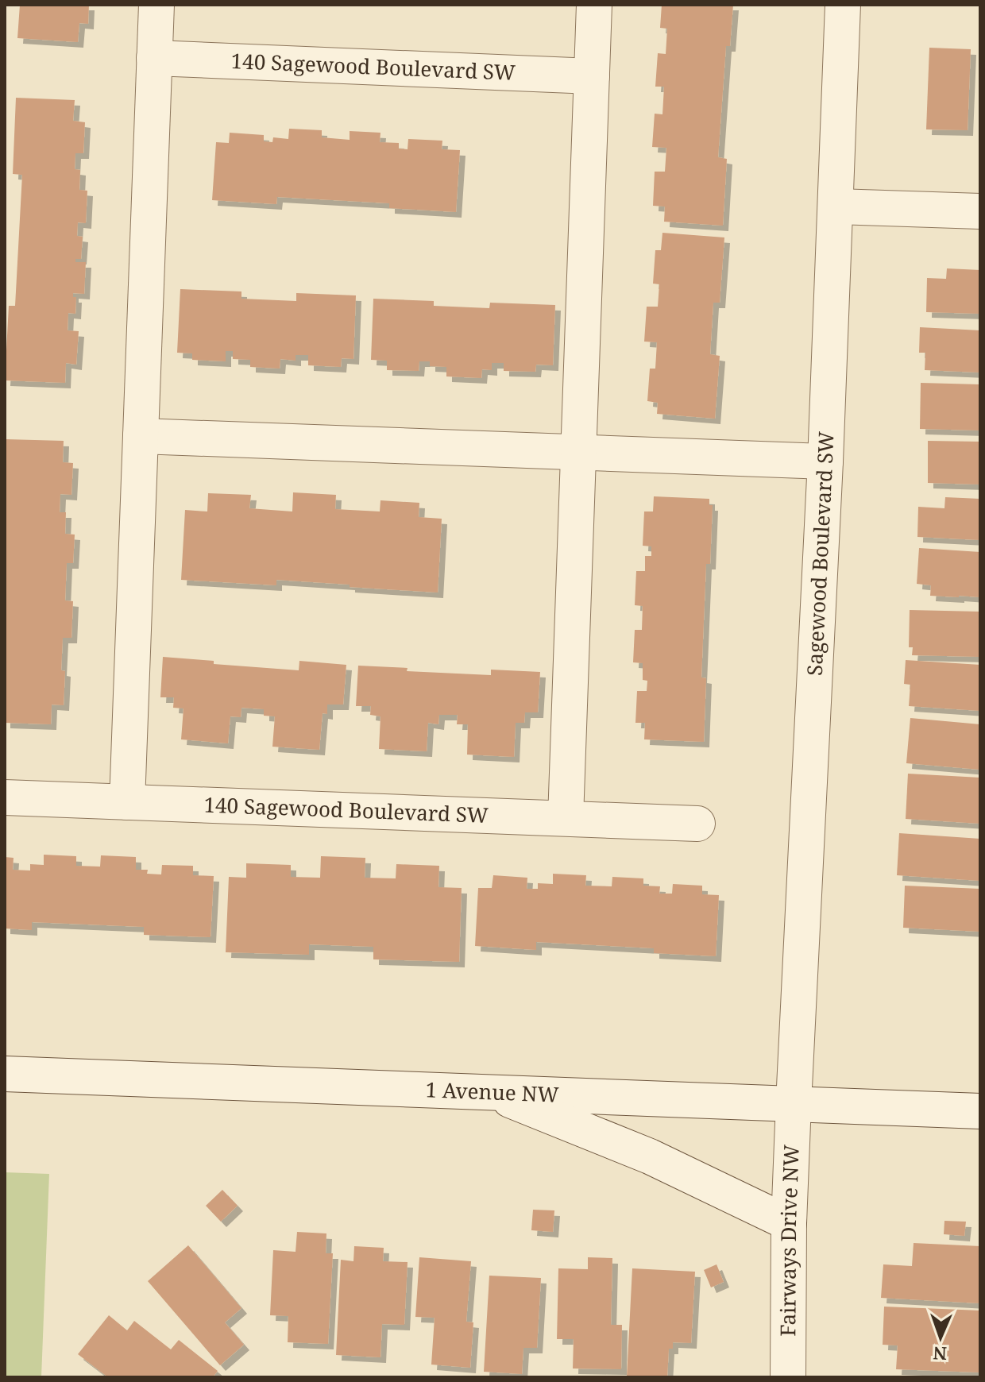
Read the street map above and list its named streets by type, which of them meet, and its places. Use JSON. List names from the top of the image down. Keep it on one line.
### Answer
{"streets":{"street":["140 Sagewood Boulevard SW","Sagewood Boulevard SW","1 Avenue NW","Fairways Drive NW"]},"crossings":[["Sagewood Boulevard SW","1 Avenue NW"],["Sagewood Boulevard SW","Fairways Drive NW"],["1 Avenue NW","Fairways Drive NW"]],"north":"bottom"}
